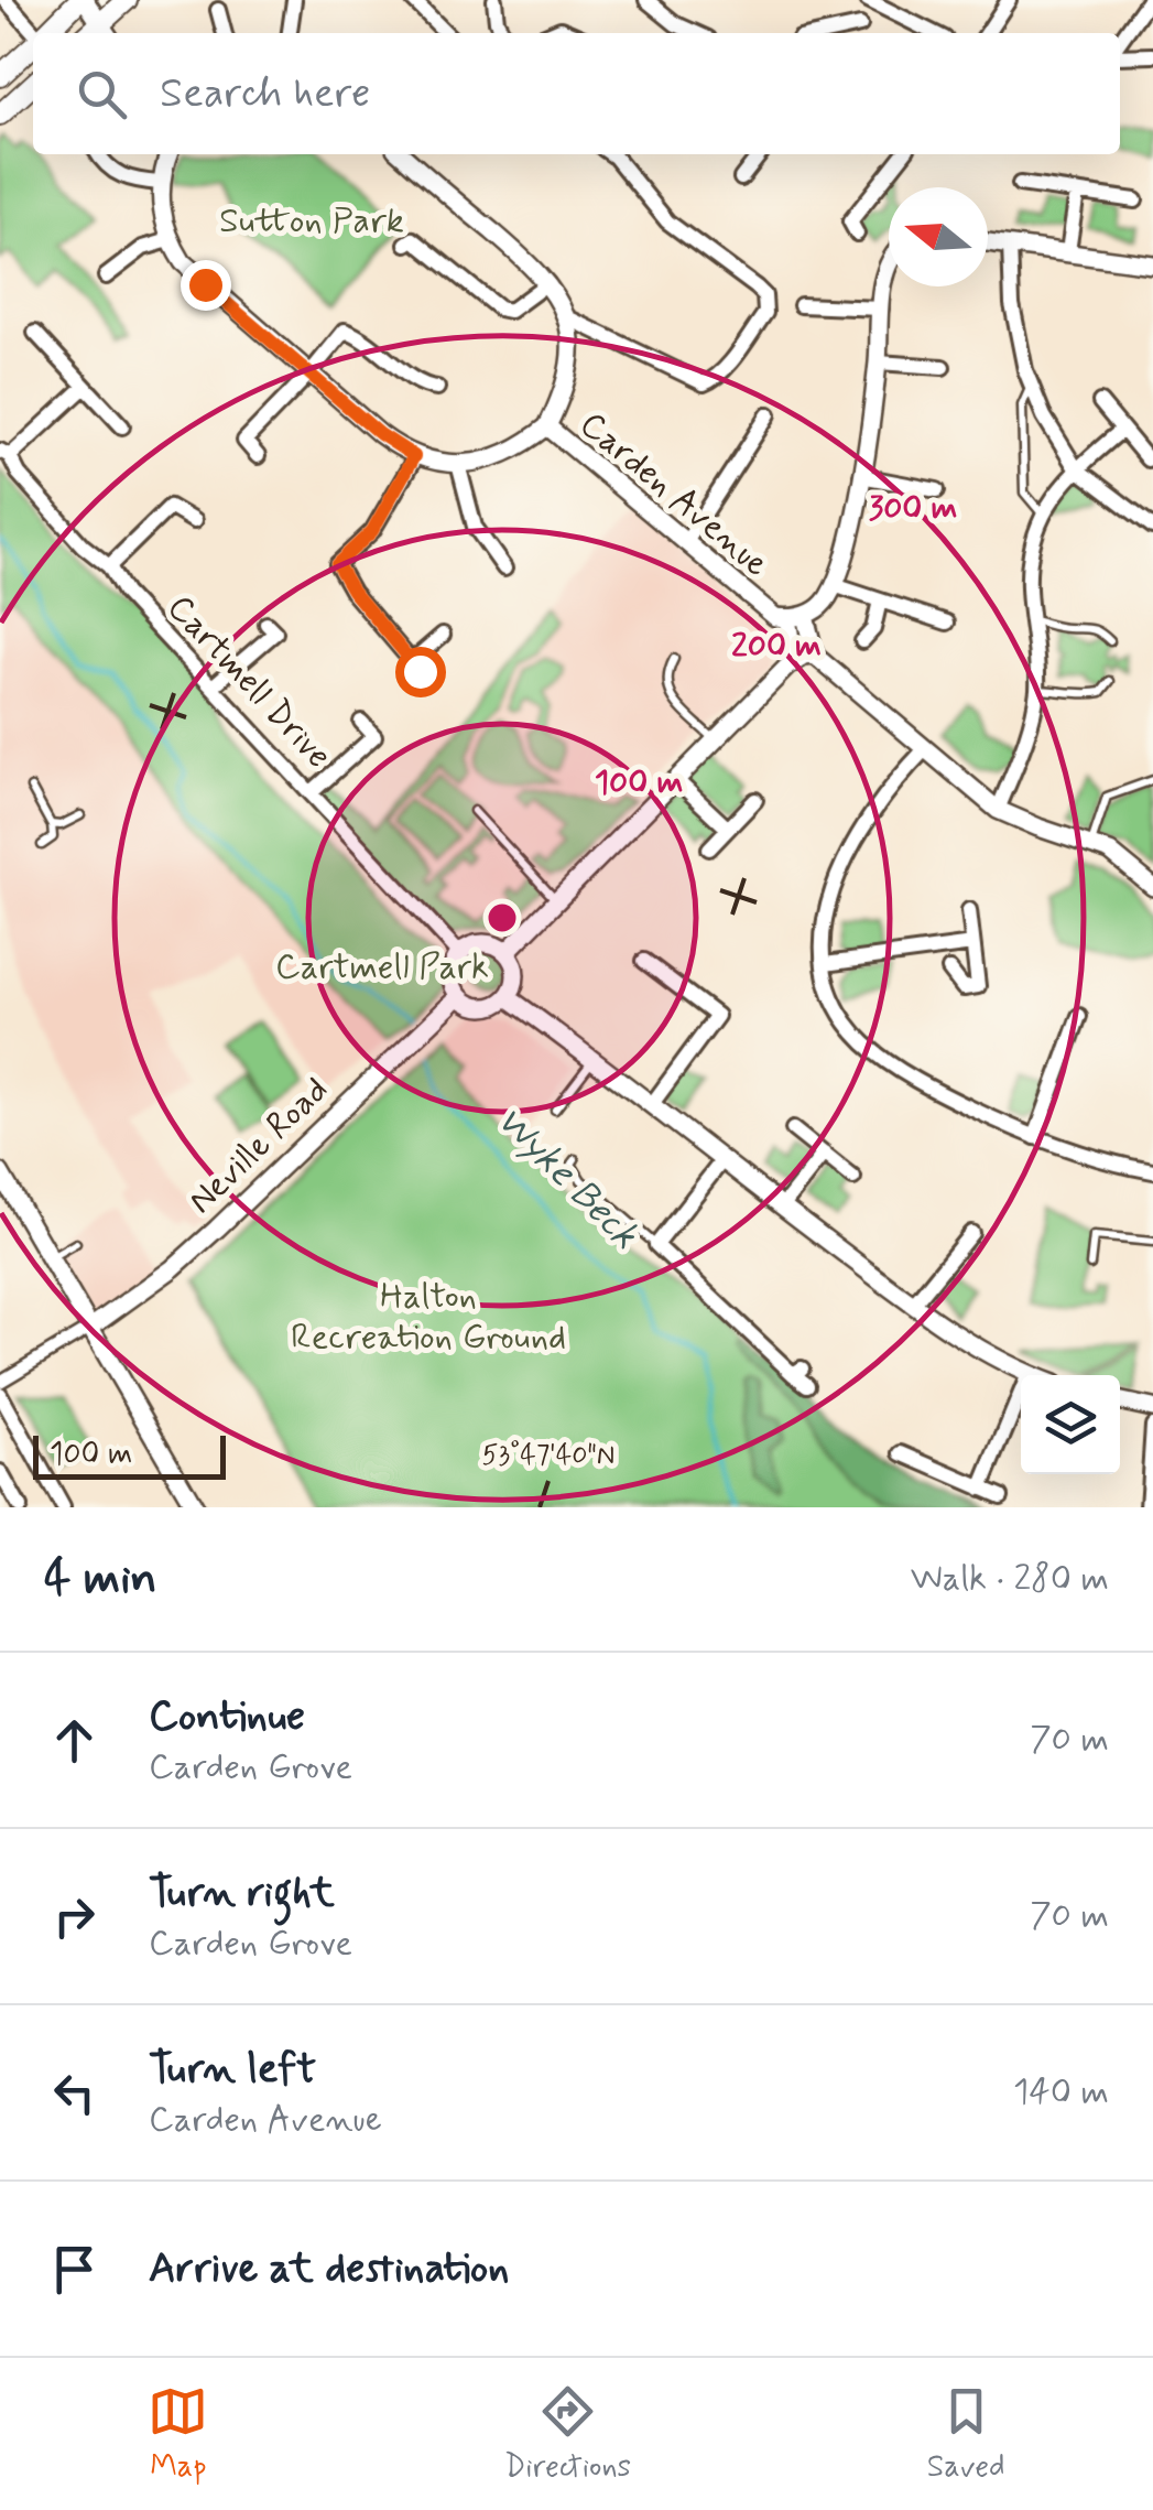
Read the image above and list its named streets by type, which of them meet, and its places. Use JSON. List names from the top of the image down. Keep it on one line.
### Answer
{"streets":{"street":["Carden Avenue","Cartmell Drive","Neville Road"]},"crossings":[["Cartmell Drive","Neville Road"]],"water":["Wyke Beck"],"parks":["Sutton Park","Cartmell Park","Halton Recreation Ground"],"scale_bar":"100 m","north":"left","page":{"search":"Search here","scale":"100 m","heading":["4 min","Walk · 280 m"],"list":[["Continue","Carden Grove","70 m"],["Turn right","Carden Grove","70 m"],["Turn left","Carden Avenue","140 m"],"Arrive at destination"],"nav":["Map","Directions","Saved"]},"coordinates":["53°47'40\"N"],"rings":["300 m","200 m","100 m"]}
